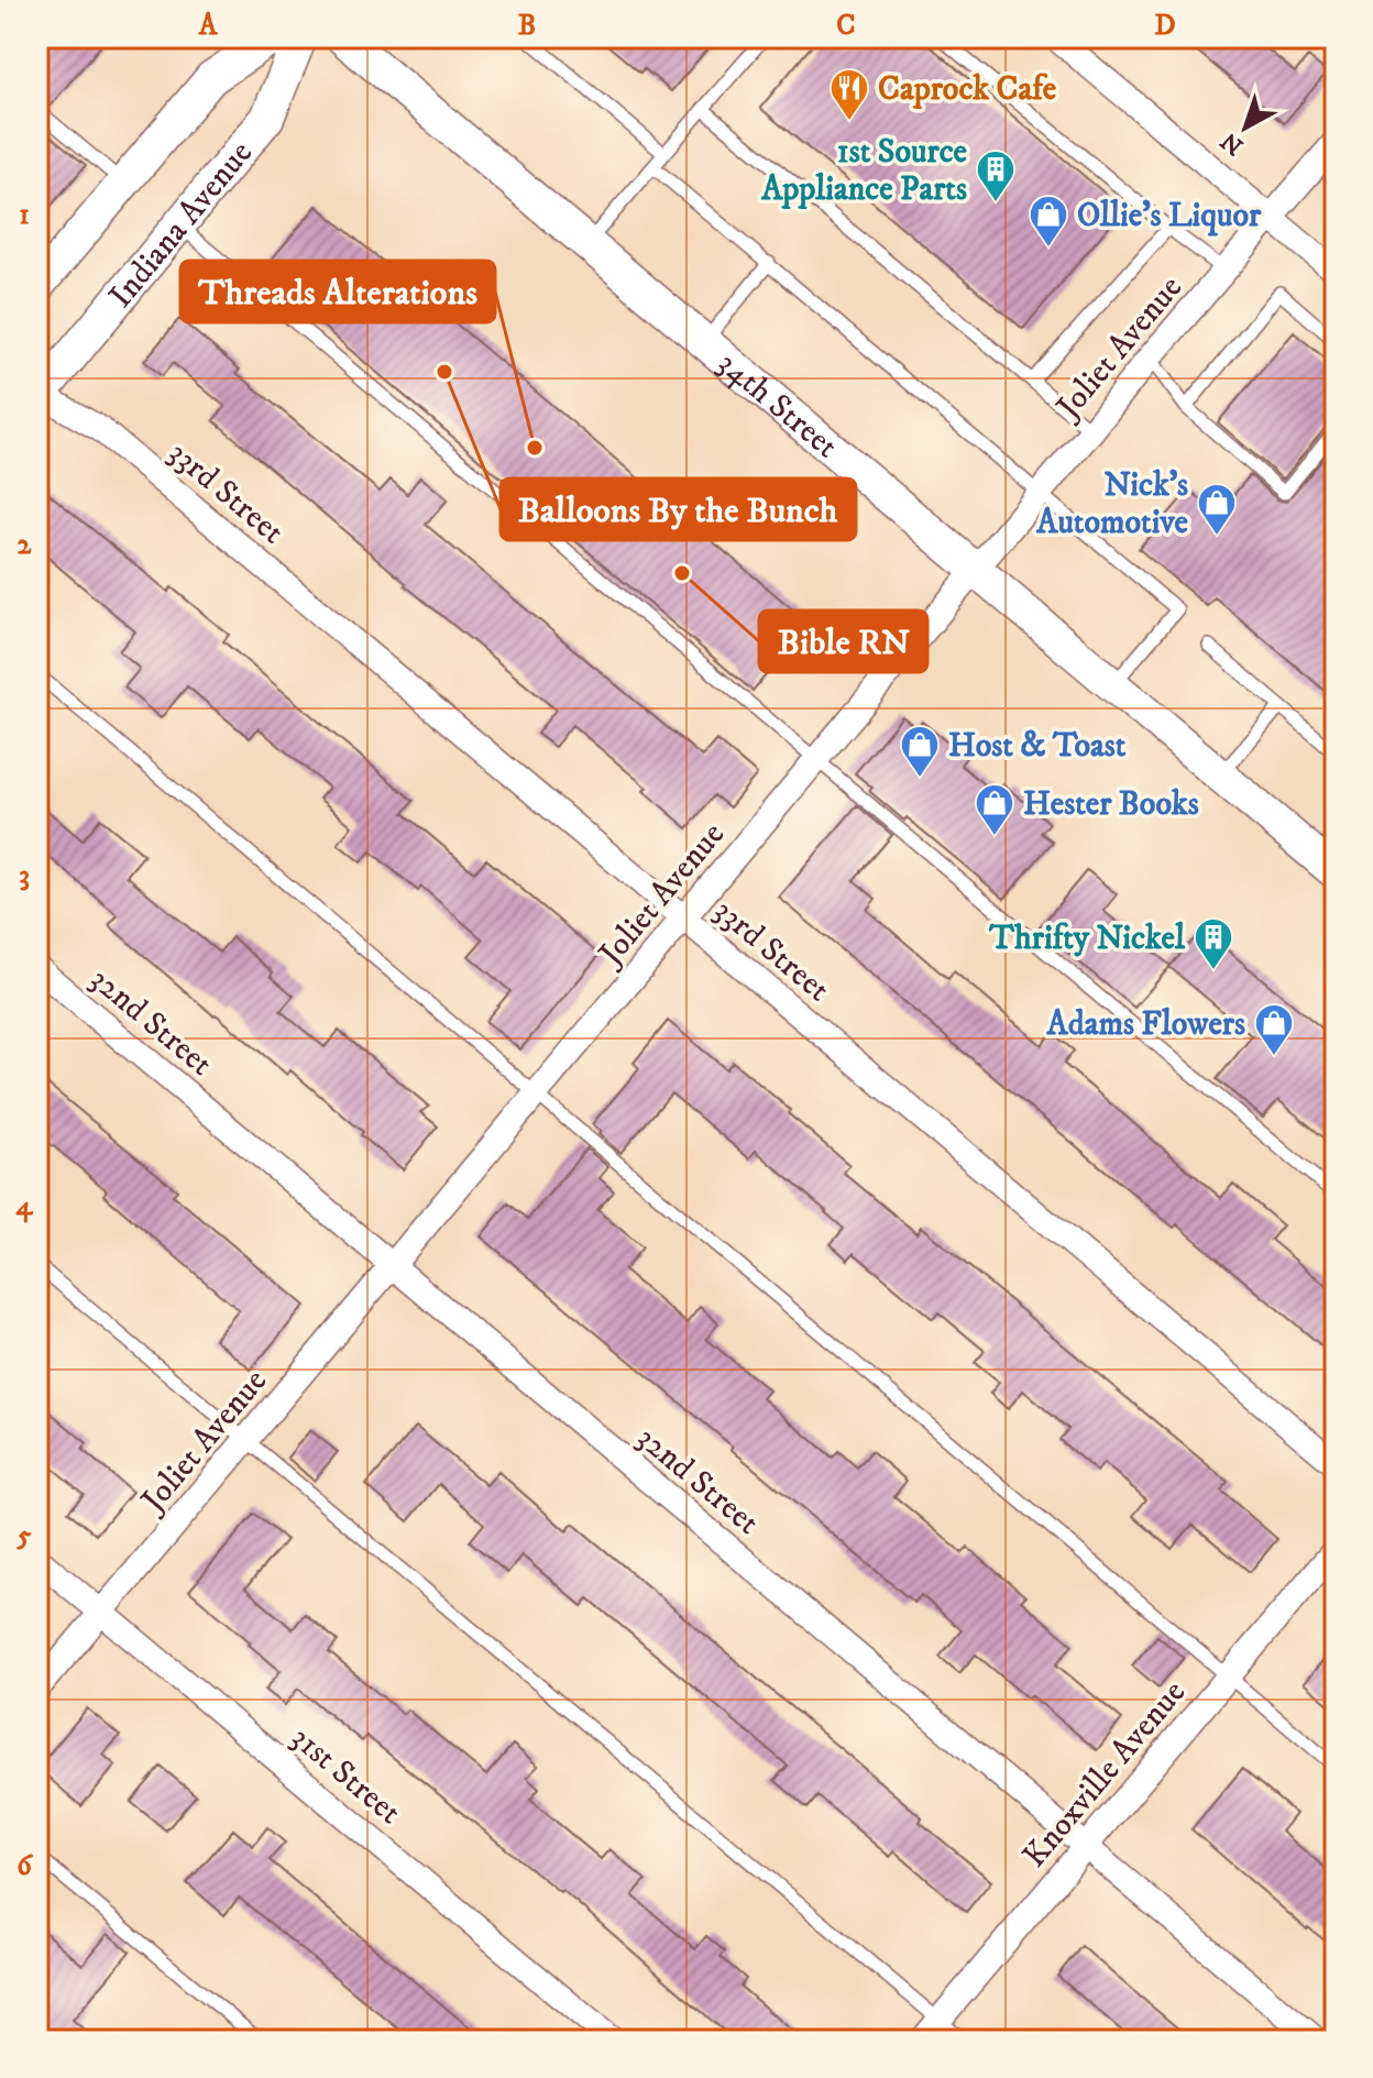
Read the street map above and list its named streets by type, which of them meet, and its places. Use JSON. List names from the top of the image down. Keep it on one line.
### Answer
{"streets":{"main road":["Indiana Avenue","34th Street"],"street":["Joliet Avenue","33rd Street","32nd Street","Knoxville Avenue","31st Street"]},"crossings":[["Indiana Avenue","33rd Street"],["Joliet Avenue","34th Street"],["Joliet Avenue","33rd Street"],["Joliet Avenue","32nd Street"],["Joliet Avenue","31st Street"],["32nd Street","Knoxville Avenue"]],"places":{"restaurant":["Caprock Cafe"],"building":["1st Source Appliance Parts","Thrifty Nickel"],"shop":["Ollie's Liquor","Nick's Automotive","Host & Toast","Hester Books","Adams Flowers"],"other":["Balloons By the Bunch","Threads Alterations","Bible RN"]},"north":"bottom left","grid":{"columns":["A","B","C","D"],"rows":["1","2","3","4","5","6"]}}
